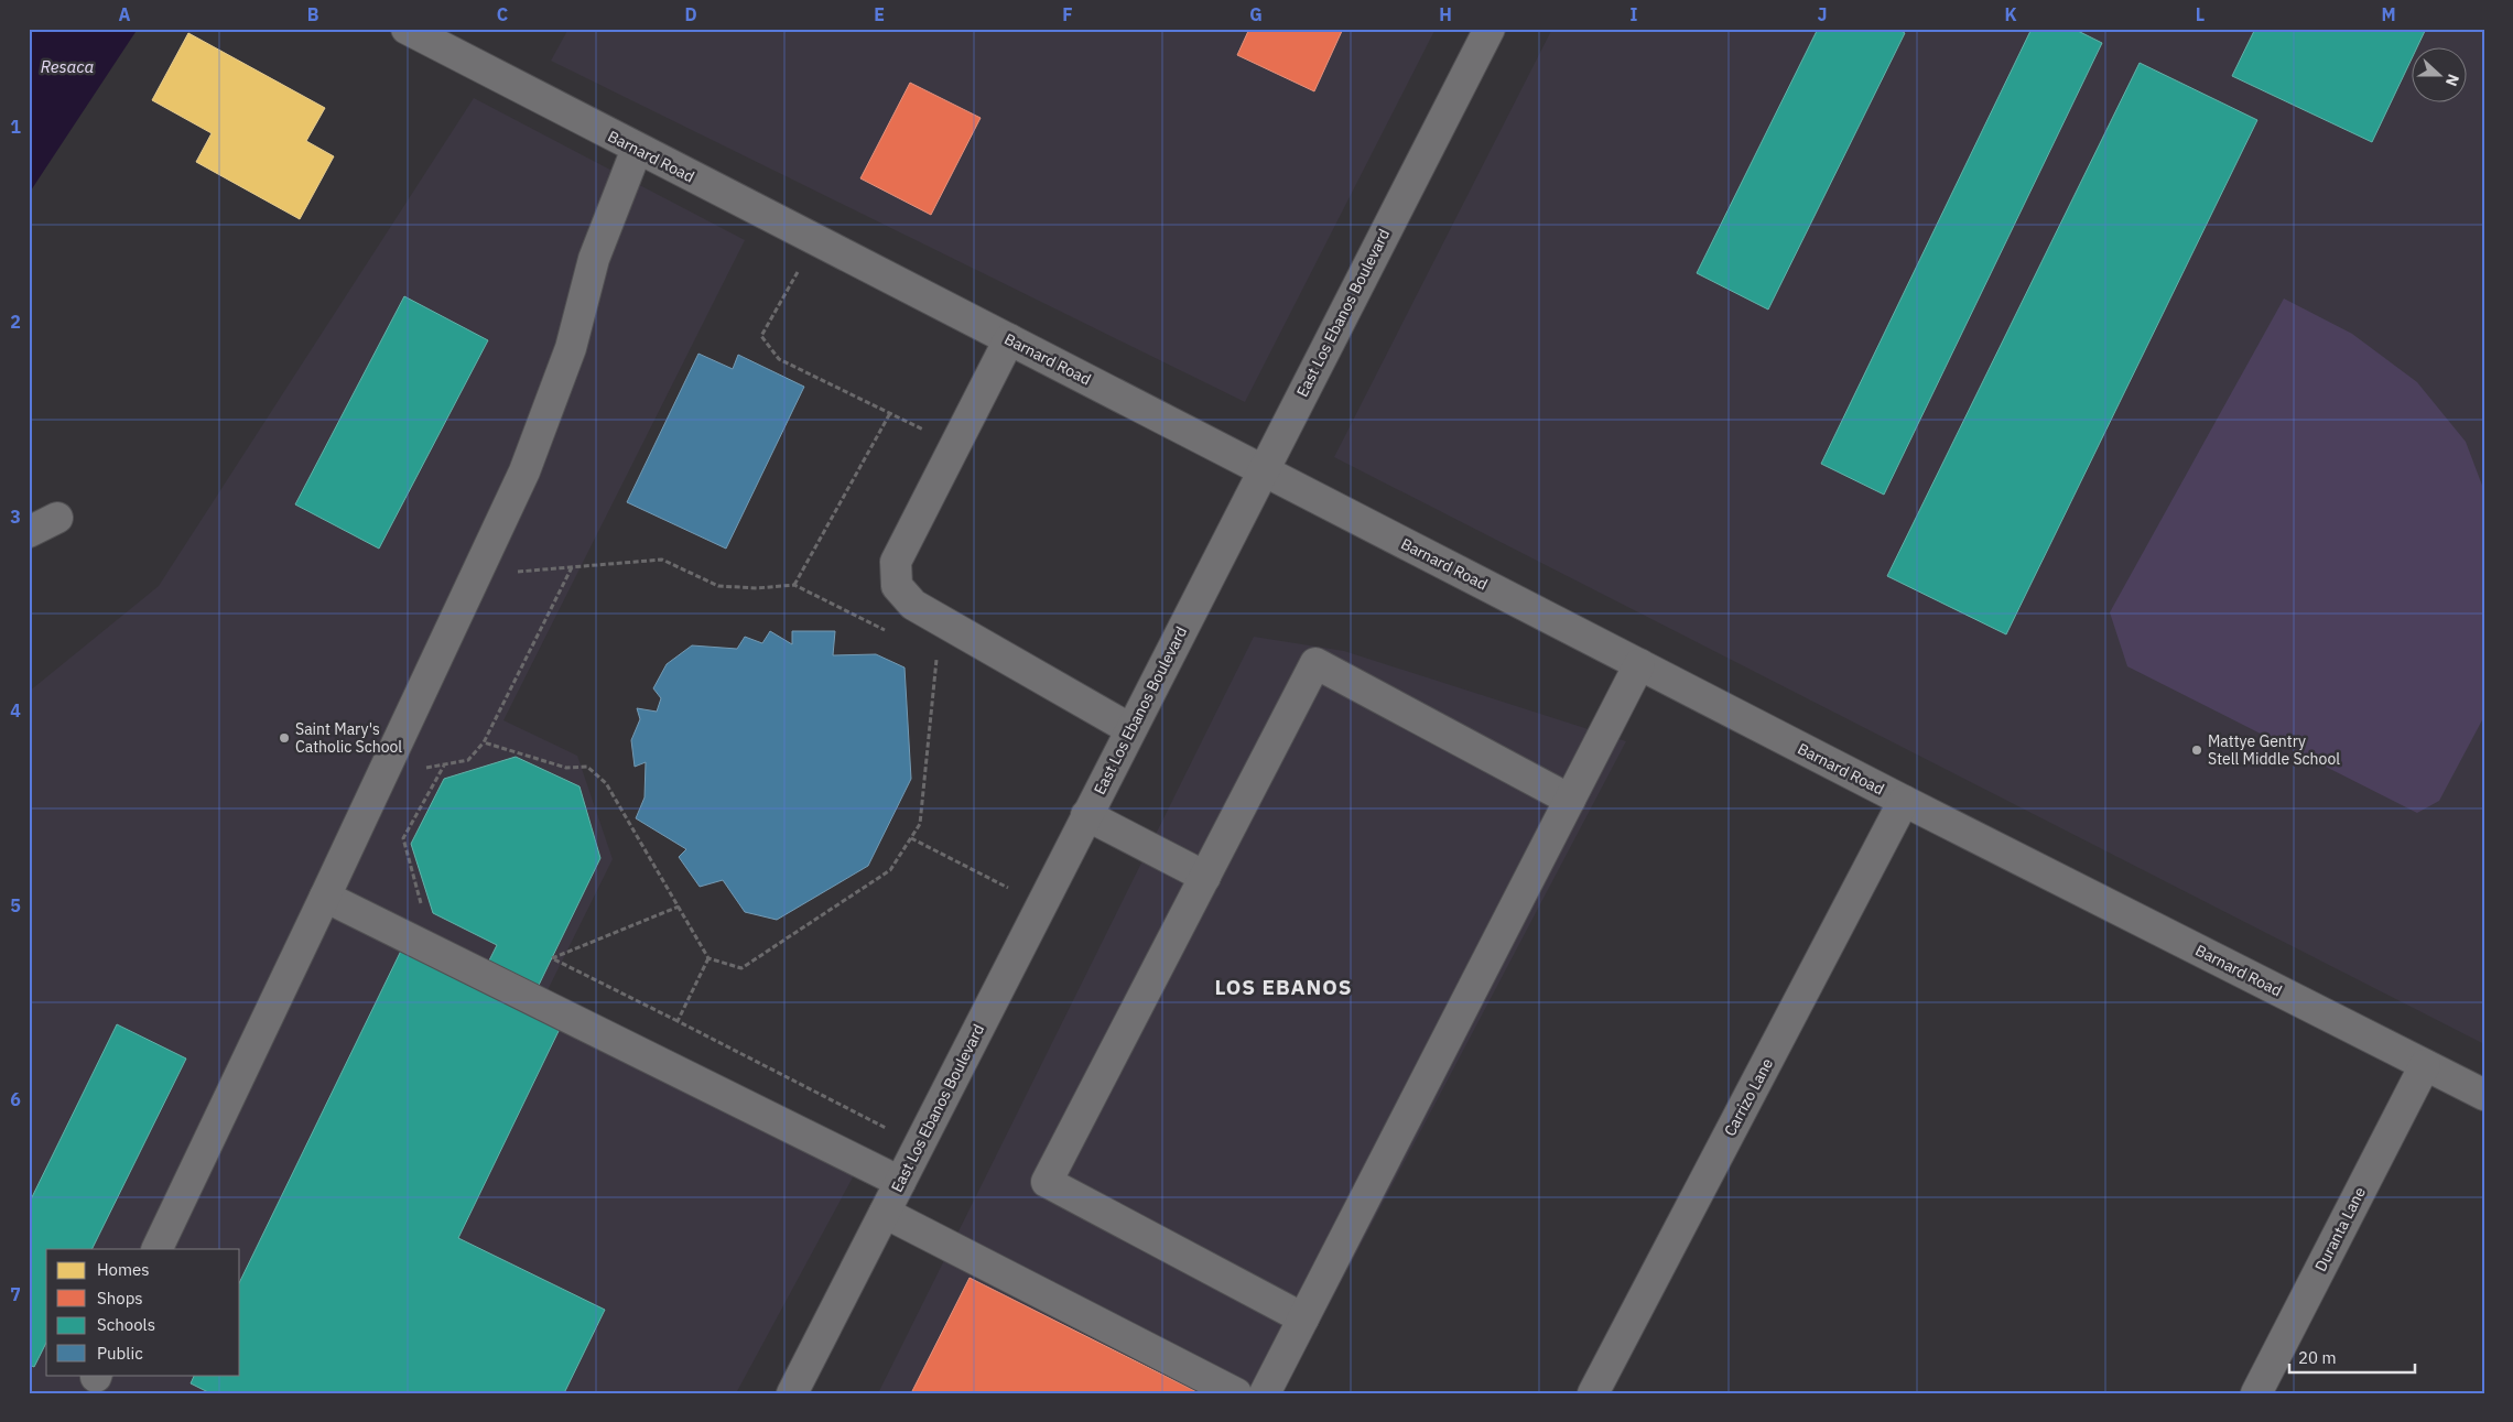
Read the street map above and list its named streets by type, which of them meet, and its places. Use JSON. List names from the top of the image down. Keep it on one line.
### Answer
{"streets":{"street":["Barnard Road","East Los Ebanos Boulevard","Carrizo Lane","Duranta Lane"]},"crossings":[["Barnard Road","East Los Ebanos Boulevard"],["Barnard Road","Carrizo Lane"],["Barnard Road","Duranta Lane"]],"districts":["LOS EBANOS"],"water":["Resaca"],"places":["Saint Mary's Catholic School","Mattye Gentry Stell Middle School"],"legend":["Homes","Shops","Schools","Public"],"scale_bar":"20 m","north":"right","grid":{"columns":["A","B","C","D","E","F","G","H","I","J","K","L","M"],"rows":["1","2","3","4","5","6","7"]}}
